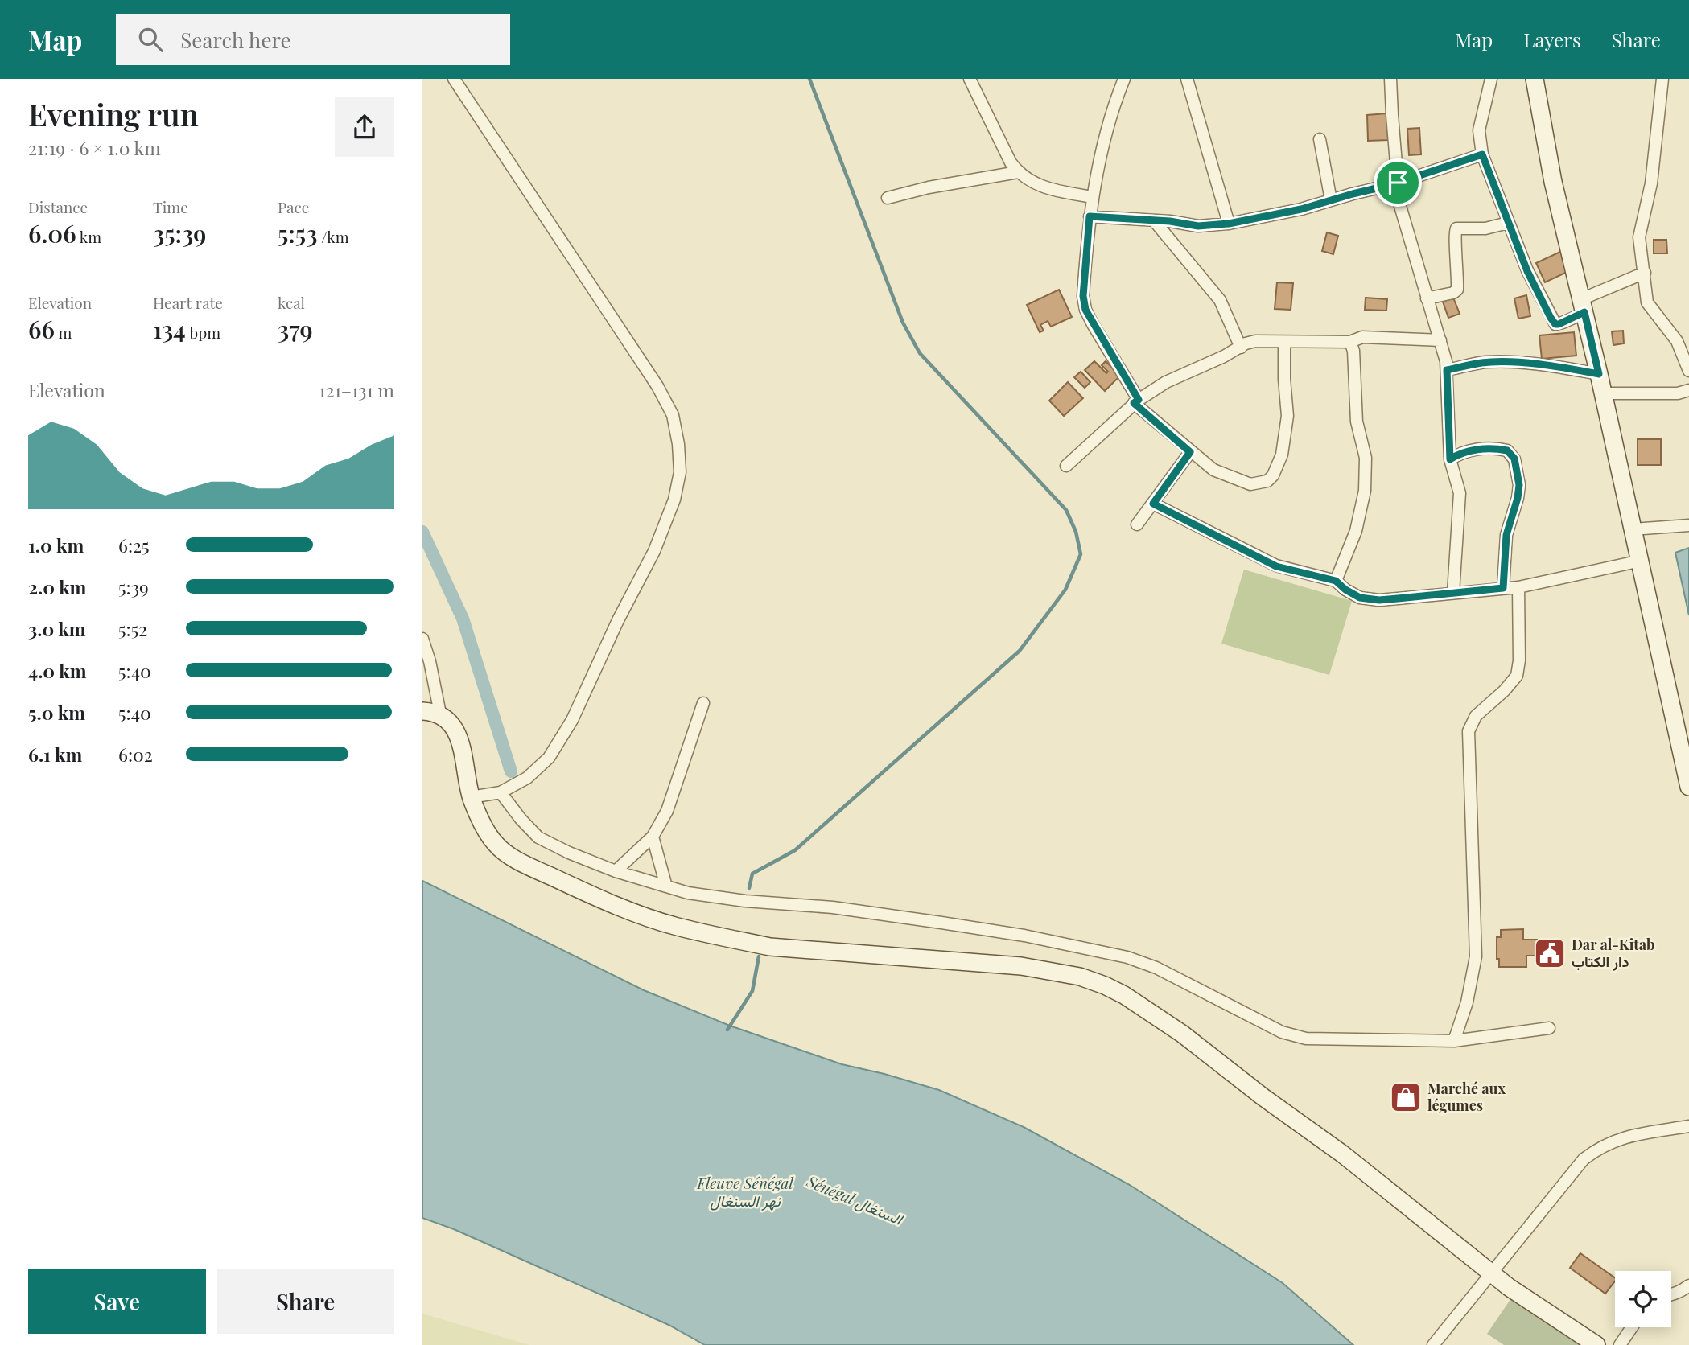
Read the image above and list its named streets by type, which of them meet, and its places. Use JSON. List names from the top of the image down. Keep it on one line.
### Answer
{"water":["Fleuve Sénégal نهر السنغال","Sénégal السنغال"],"places":{"public building":["Dar al-Kitab دار الكتاب"],"shop":["Marché aux légumes"]},"page":{"header":"Map","search":"Search here","nav":["Map","Layers","Share"],"heading":["Evening run","21:19 · 6 × 1.0 km"],"stats":[["Distance","6.06 km"],["Time","35:39"],["Pace","5:53 /km"],["Elevation","66 m"],["Heart rate","134 bpm"],["kcal","379"]],"chart":["Elevation","121–131 m"],"list":[{"name":"1.0 km","note":"6:25"},{"name":"2.0 km","note":"5:39"},{"name":"3.0 km","note":"5:52"},{"name":"4.0 km","note":"5:40"},{"name":"5.0 km","note":"5:40"},{"name":"6.1 km","note":"6:02"}],"buttons":["Save","Share"]}}
